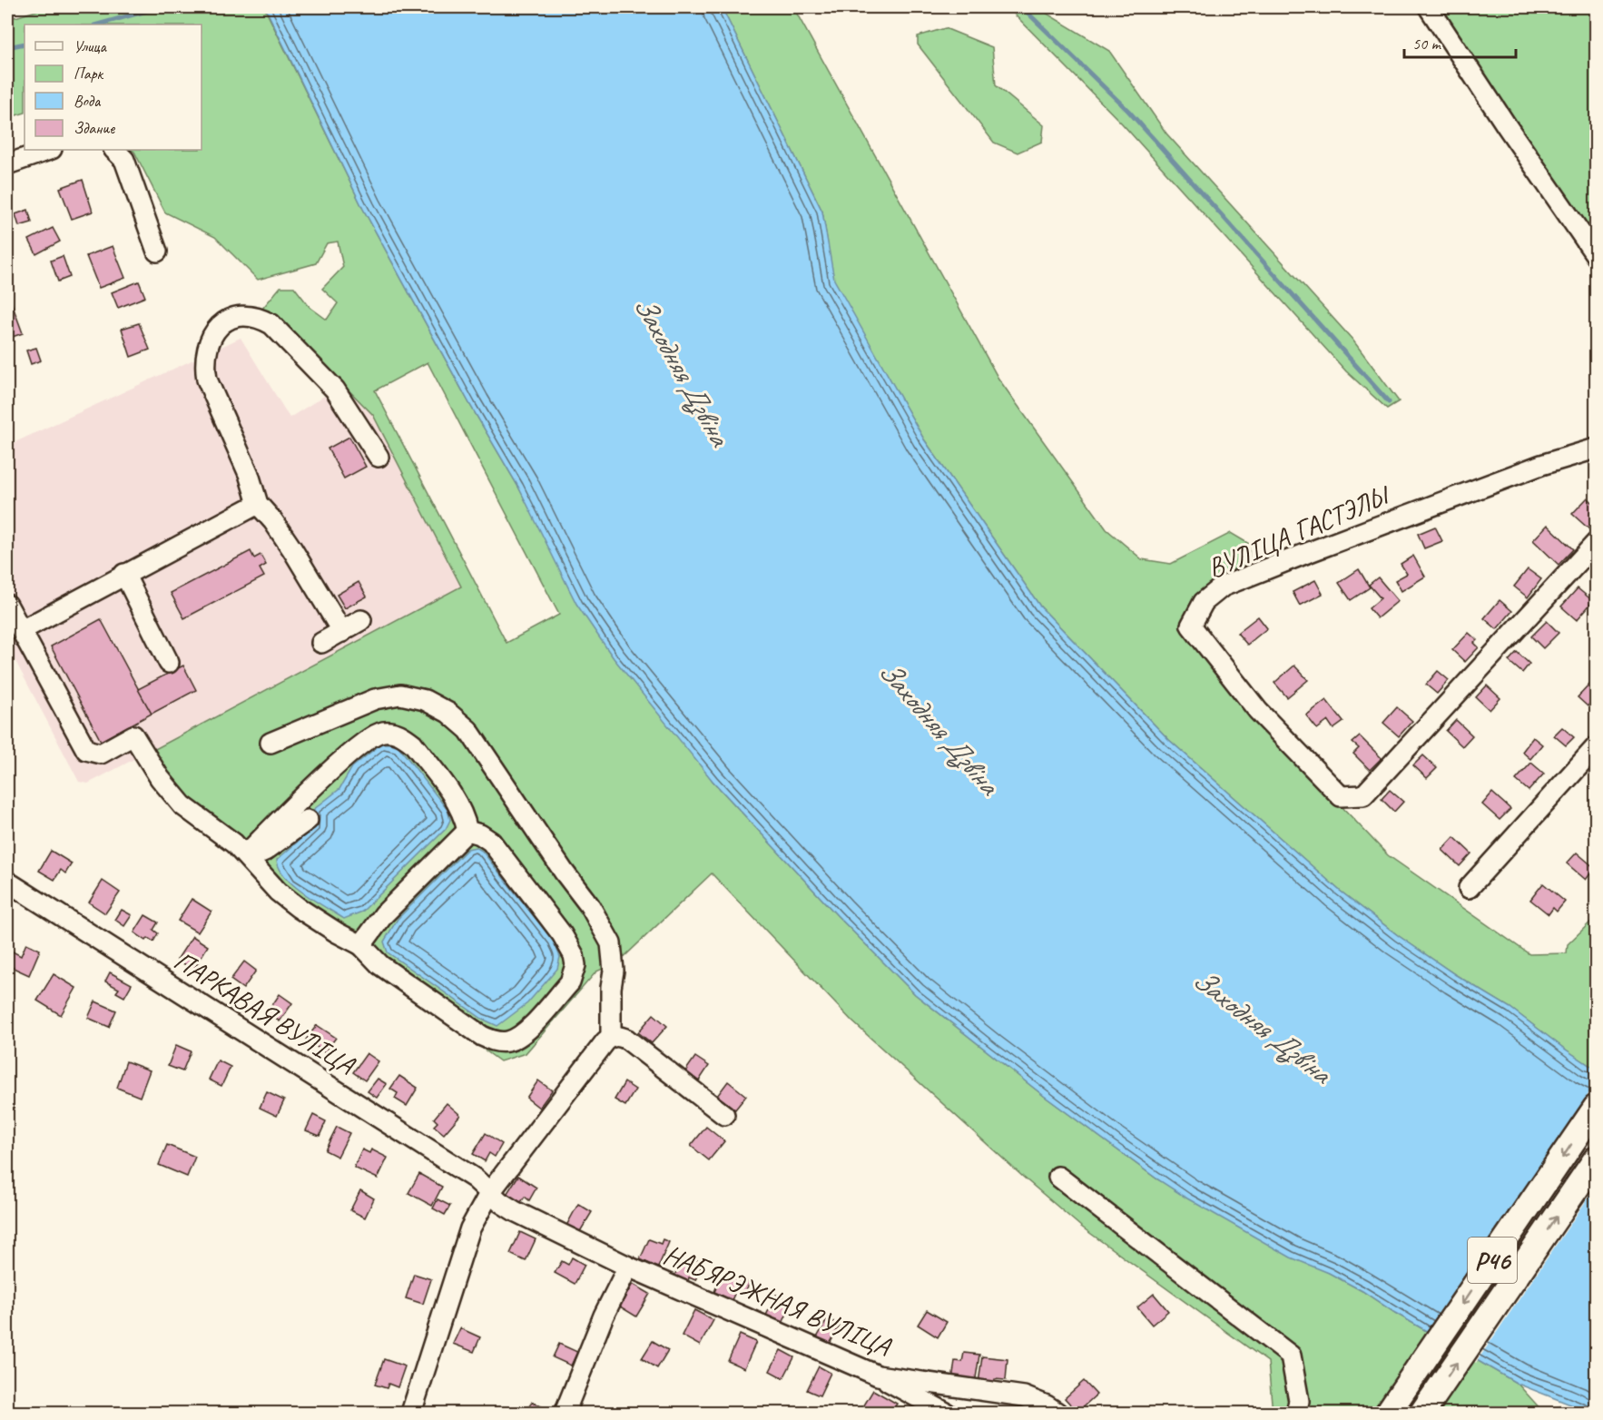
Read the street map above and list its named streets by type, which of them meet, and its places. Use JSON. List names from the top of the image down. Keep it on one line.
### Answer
{"streets":{"main road":["Р46"],"street":["ВУЛІЦА ГАСТЭЛЫ","ПАРКАВАЯ ВУЛІЦА","НАБЯРЭЖНАЯ ВУЛІЦА"]},"crossings":[["ПАРКАВАЯ ВУЛІЦА","НАБЯРЭЖНАЯ ВУЛІЦА"]],"water":["Заходняя Дзвіна"],"legend":["Улица","Парк","Вода","Здание"],"scale_bar":"50 m"}
